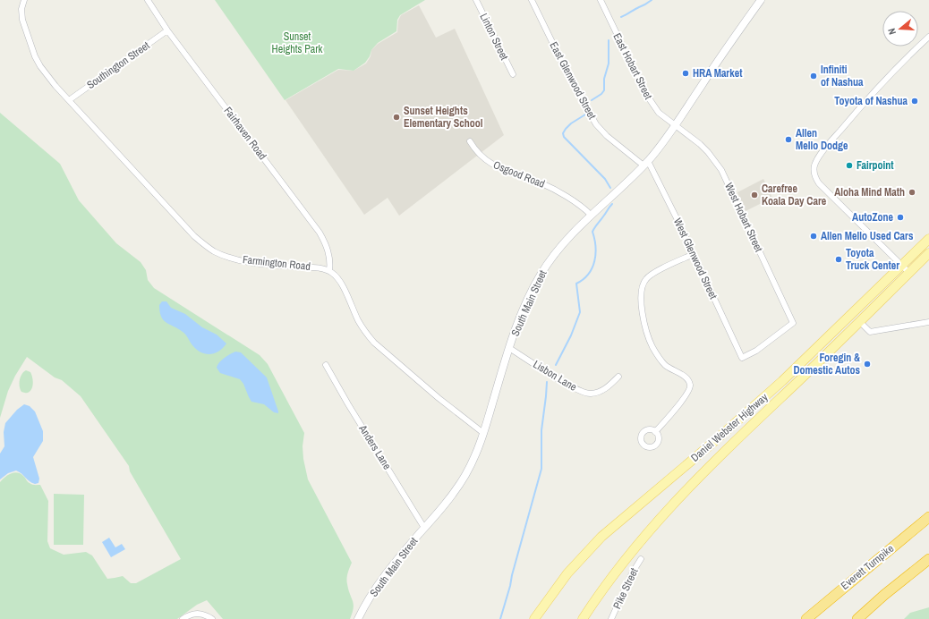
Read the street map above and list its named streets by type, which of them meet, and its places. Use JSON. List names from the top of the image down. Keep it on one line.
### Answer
{"streets":{"highway":["Everett Turnpike"],"main road":["Daniel Webster Highway"],"street":["Linton Street","Southington Street","East Hobart Street","East Glenwood Street","Fairhaven Road","Osgood Road","West Hobart Street","West Glenwood Street","Farmington Road","South Main Street","Lisbon Lane","Anders Lane","Pike Street"]},"crossings":[["Southington Street","Fairhaven Road"],["Southington Street","Farmington Road"],["East Hobart Street","West Hobart Street"],["East Hobart Street","South Main Street"],["East Glenwood Street","West Glenwood Street"],["East Glenwood Street","South Main Street"],["Fairhaven Road","Farmington Road"],["Osgood Road","South Main Street"],["West Hobart Street","West Glenwood Street"],["West Hobart Street","South Main Street"],["West Glenwood Street","South Main Street"],["South Main Street","Lisbon Lane"],["South Main Street","Anders Lane"]],"parks":["Sunset Heights Park"],"places":["HRA Market","Infiniti of Nashua","Toyota of Nashua","Sunset Heights Elementary School","Allen Mello Dodge","Fairpoint","Aloha Mind Math","Carefree Koala Day Care","AutoZone","Allen Mello Used Cars","Toyota Truck Center","Foregin & Domestic Autos"],"north":"left"}
